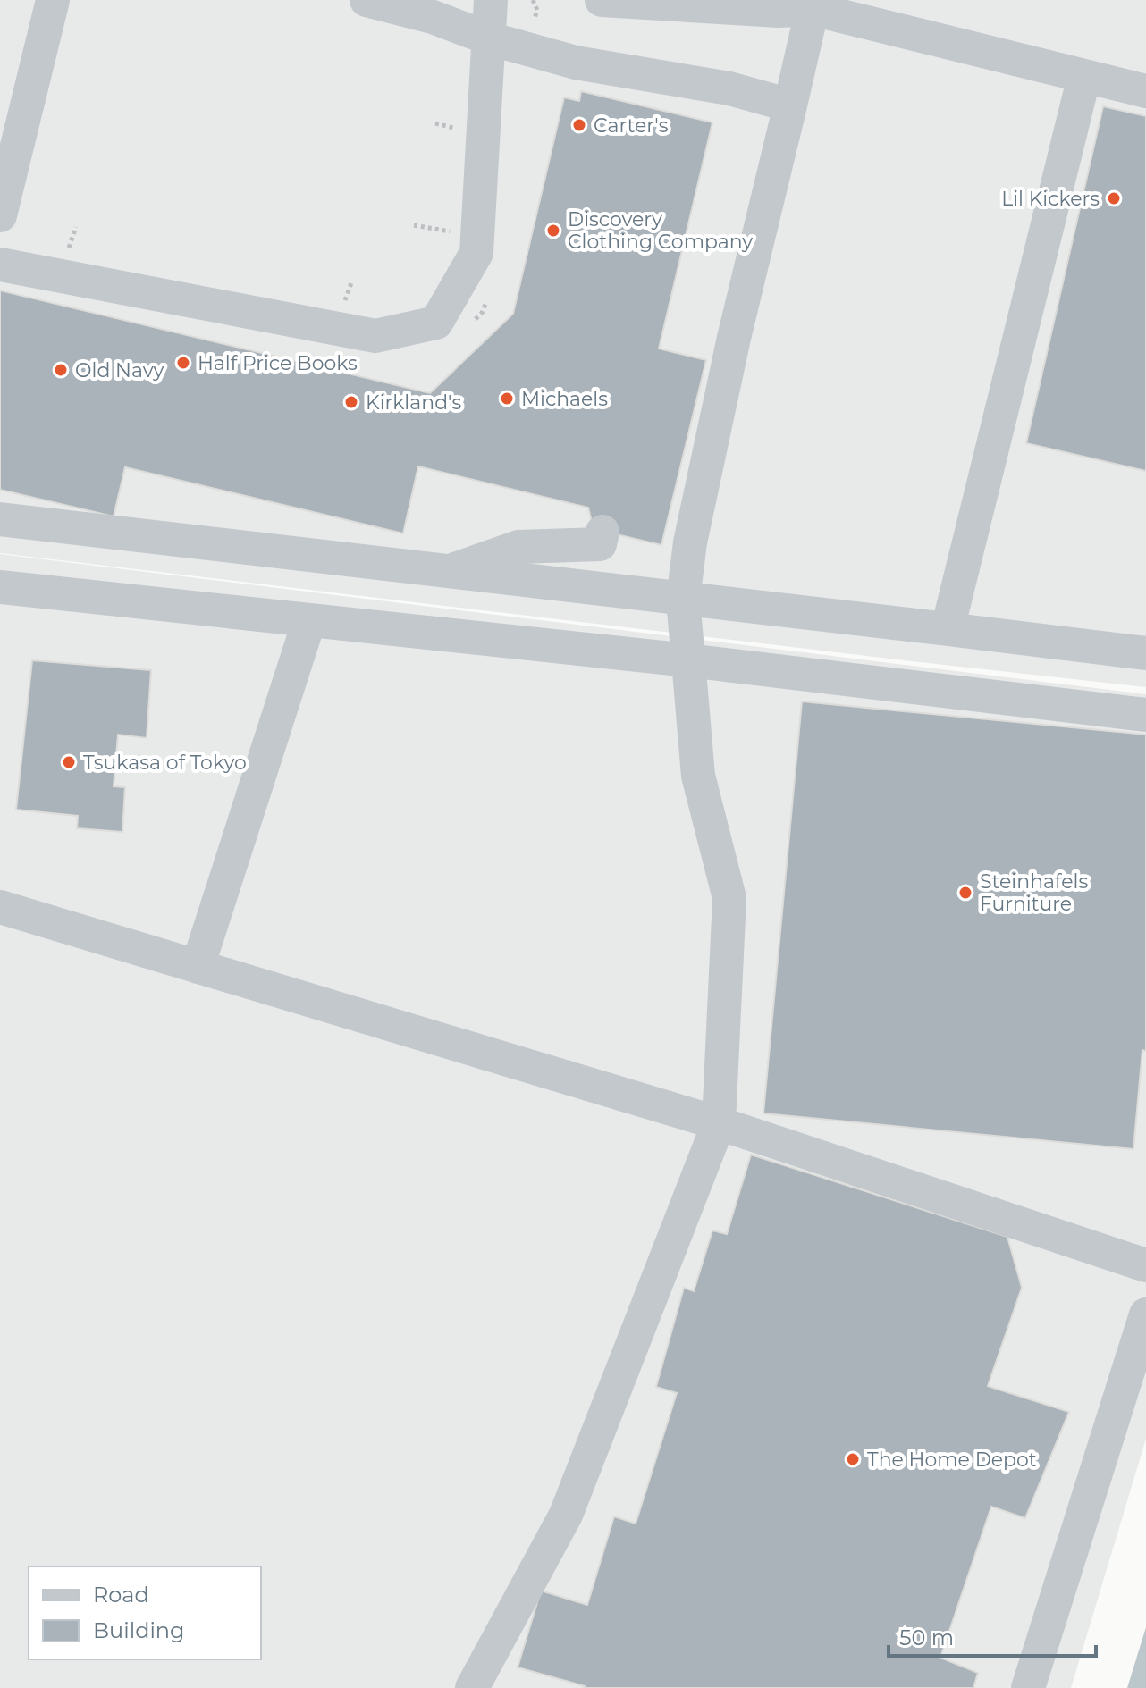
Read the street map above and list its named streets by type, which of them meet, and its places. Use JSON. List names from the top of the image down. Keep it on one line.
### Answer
{"places":["Carter's","Lil Kickers","Discovery Clothing Company","Half Price Books","Old Navy","Michaels","Kirkland's","Tsukasa of Tokyo","Steinhafels Furniture","The Home Depot"],"legend":["Road","Building"],"scale_bar":"50 m"}
